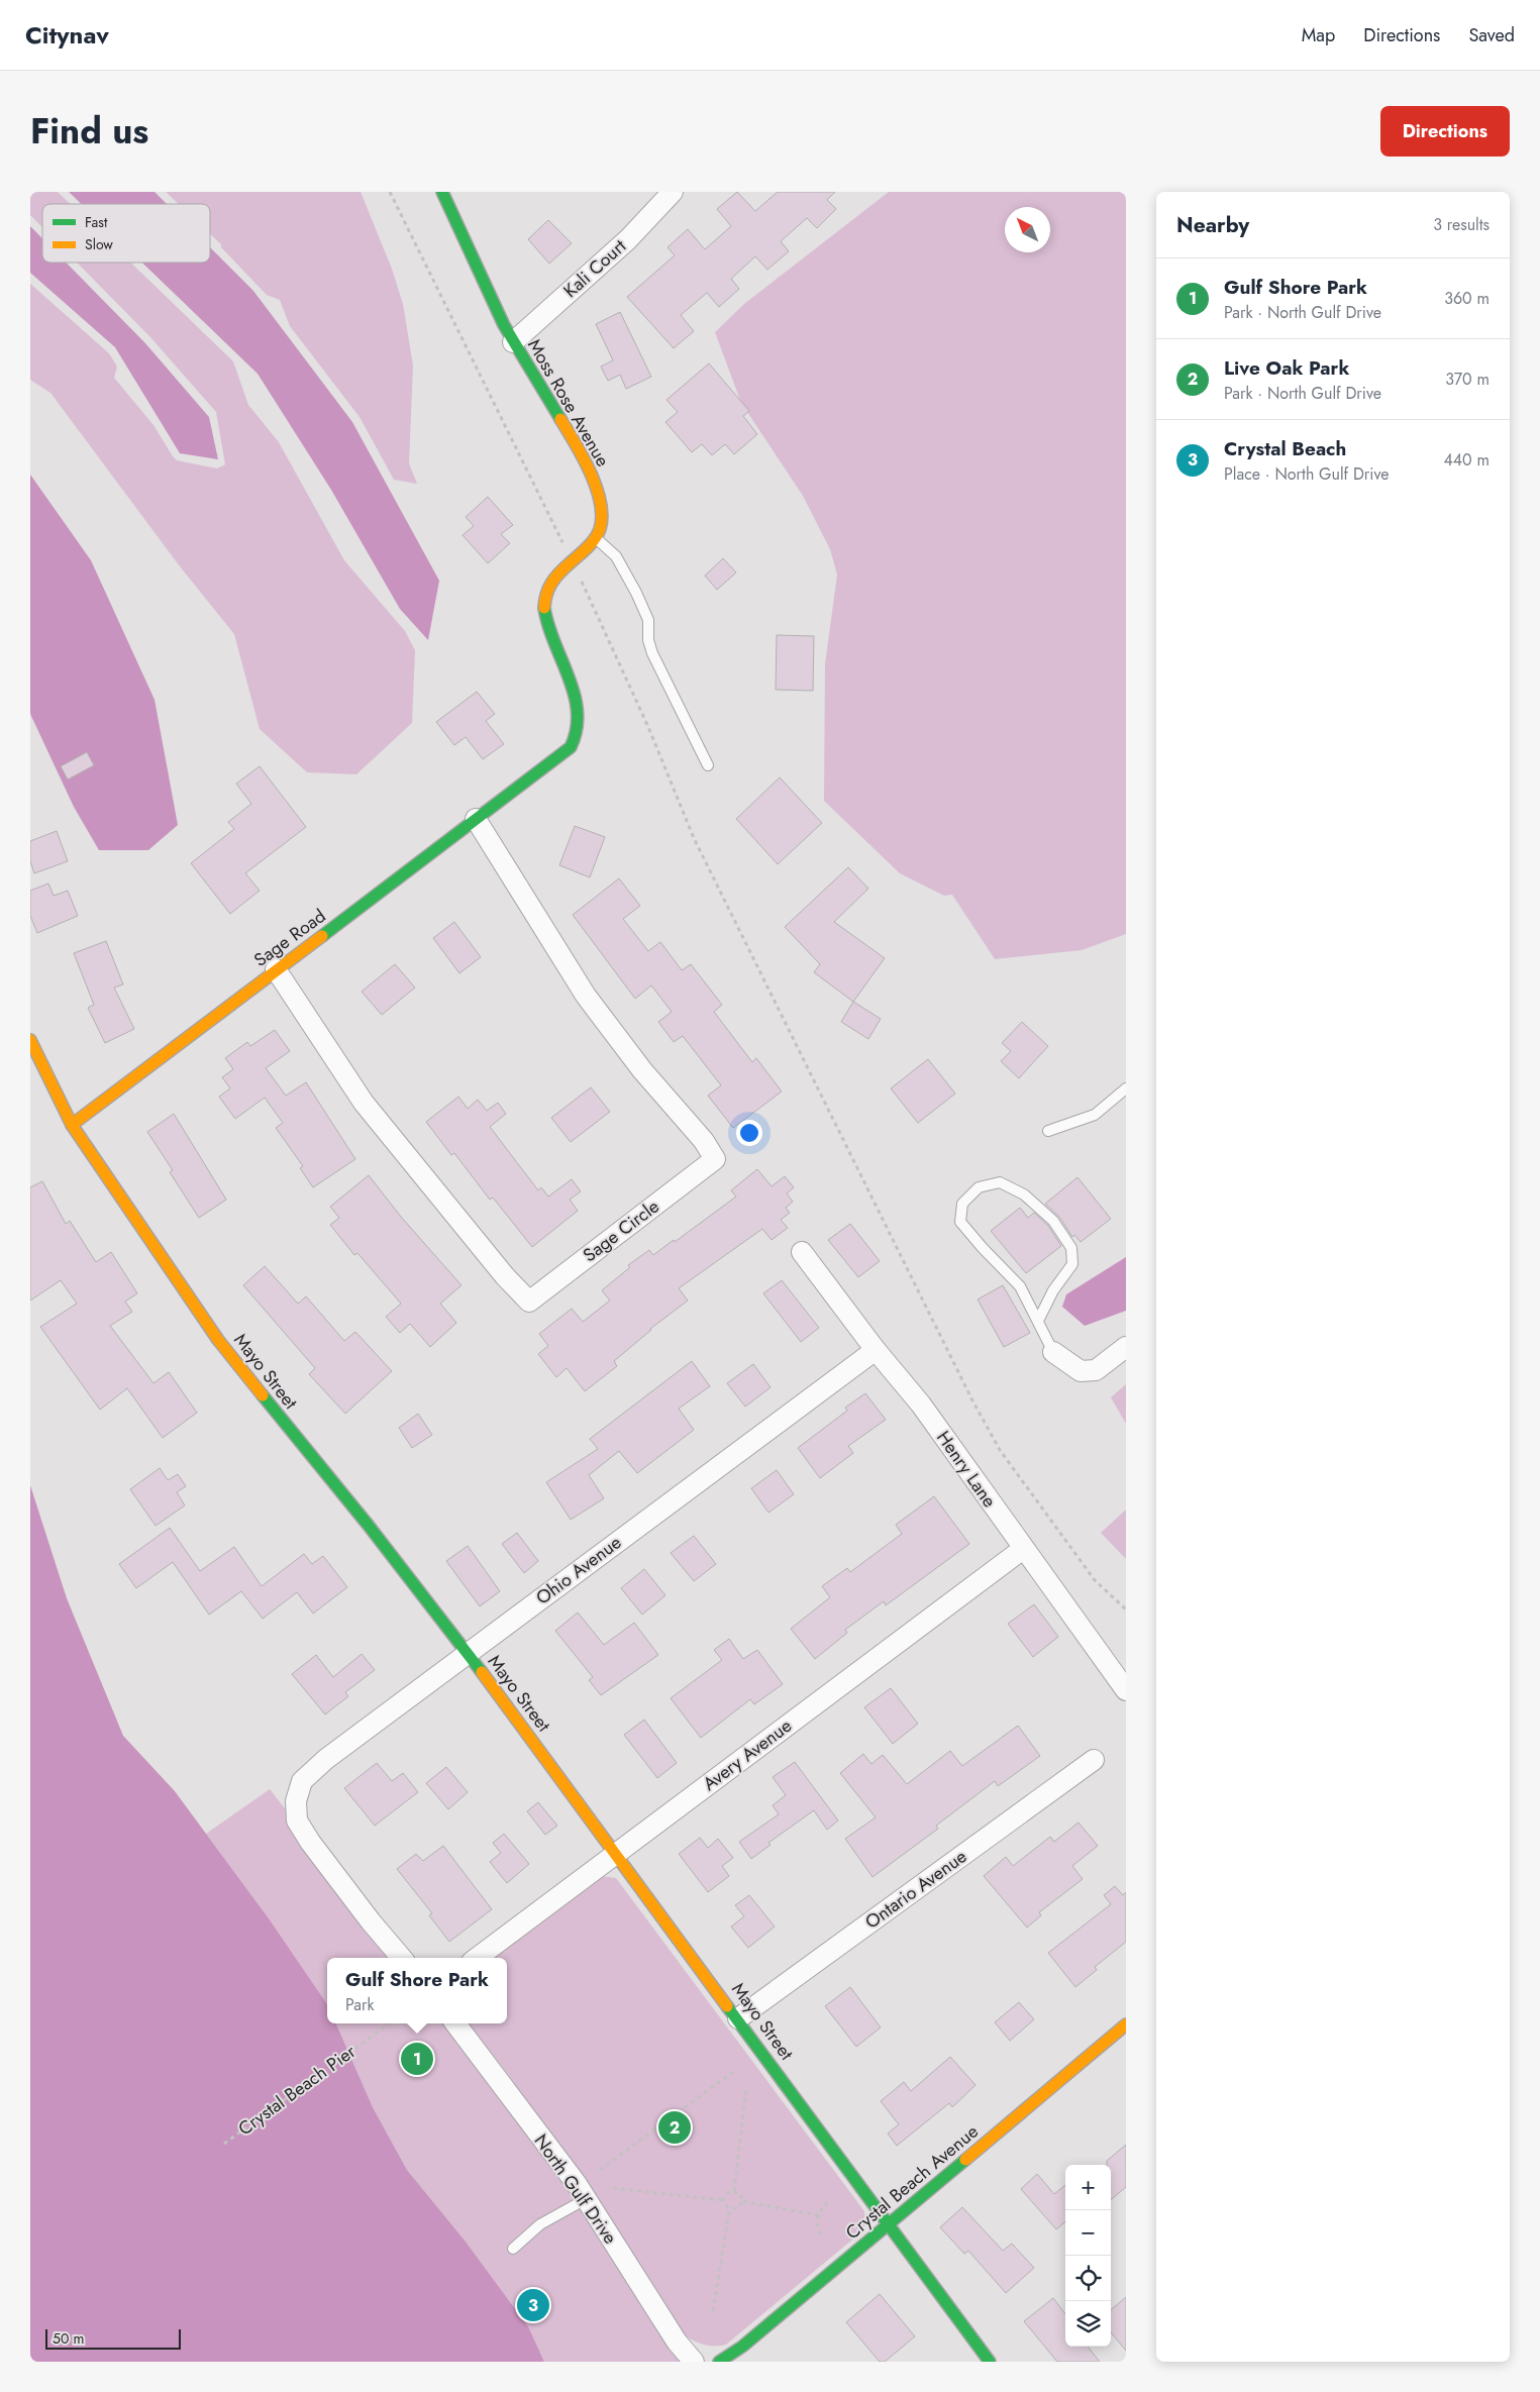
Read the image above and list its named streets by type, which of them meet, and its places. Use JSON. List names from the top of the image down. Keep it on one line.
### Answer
{"streets":{"street":["Kali Court","Moss Rose Avenue","Sage Road","Sage Circle","Mayo Street","Henry Lane","Ohio Avenue","Avery Avenue","Ontario Avenue","Crystal Beach Avenue","North Gulf Drive"],"path":["Crystal Beach Pier"]},"crossings":[["Kali Court","Moss Rose Avenue"],["Sage Road","Sage Circle"],["Sage Road","Mayo Street"],["Mayo Street","Ohio Avenue"],["Mayo Street","Avery Avenue"],["Mayo Street","Ontario Avenue"],["Mayo Street","Crystal Beach Avenue"],["Henry Lane","Ohio Avenue"],["Henry Lane","Avery Avenue"]],"legend":["Fast","Slow"],"scale_bar":"50 m","north":"top left","page":{"header":"Citynav","nav":["Map","Directions","Saved"],"title":"Find us","buttons":"Directions","heading":["Nearby","3 results"],"list":[{"mark":"1","name":"Gulf Shore Park","note":"Park · North Gulf Drive","value":"360 m"},{"mark":"2","name":"Live Oak Park","note":"Park · North Gulf Drive","value":"370 m"},{"mark":"3","name":"Crystal Beach","note":"Place · North Gulf Drive","value":"440 m"}],"popup":["Gulf Shore Park","Park"],"pins":["1","2","3"],"map_buttons":["+","−"],"scale":"50 m"}}
